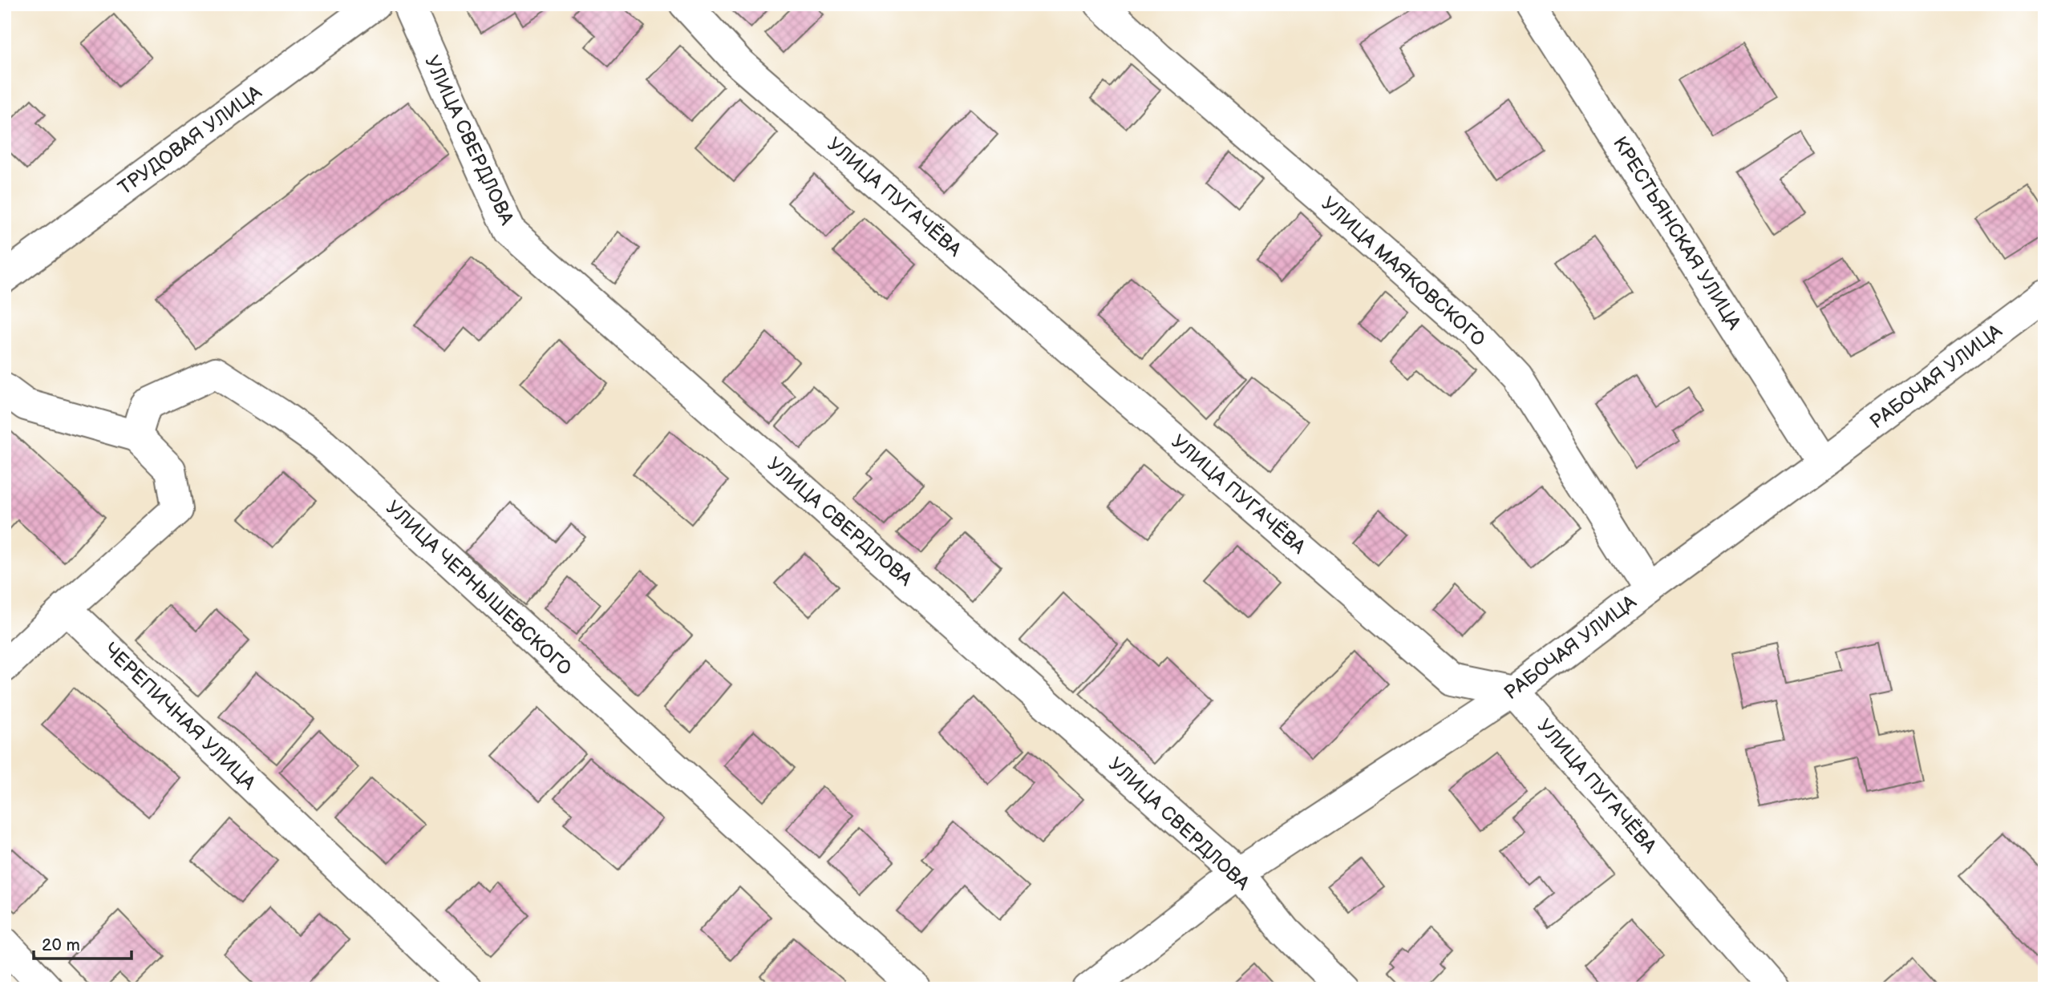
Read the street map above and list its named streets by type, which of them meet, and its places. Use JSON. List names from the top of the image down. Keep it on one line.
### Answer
{"streets":{"street":["ТРУДОВАЯ УЛИЦА","УЛИЦА СВЕРДЛОВА","УЛИЦА ПУГАЧЁВА","КРЕСТЬЯНСКАЯ УЛИЦА","УЛИЦА МАЯКОВСКОГО","РАБОЧАЯ УЛИЦА","УЛИЦА ЧЕРНЫШЕВСКОГО","ЧЕРЕПИЧНАЯ УЛИЦА"]},"crossings":[["УЛИЦА СВЕРДЛОВА","РАБОЧАЯ УЛИЦА"],["УЛИЦА ПУГАЧЁВА","РАБОЧАЯ УЛИЦА"],["КРЕСТЬЯНСКАЯ УЛИЦА","РАБОЧАЯ УЛИЦА"],["УЛИЦА МАЯКОВСКОГО","РАБОЧАЯ УЛИЦА"]],"scale_bar":"20 m"}
